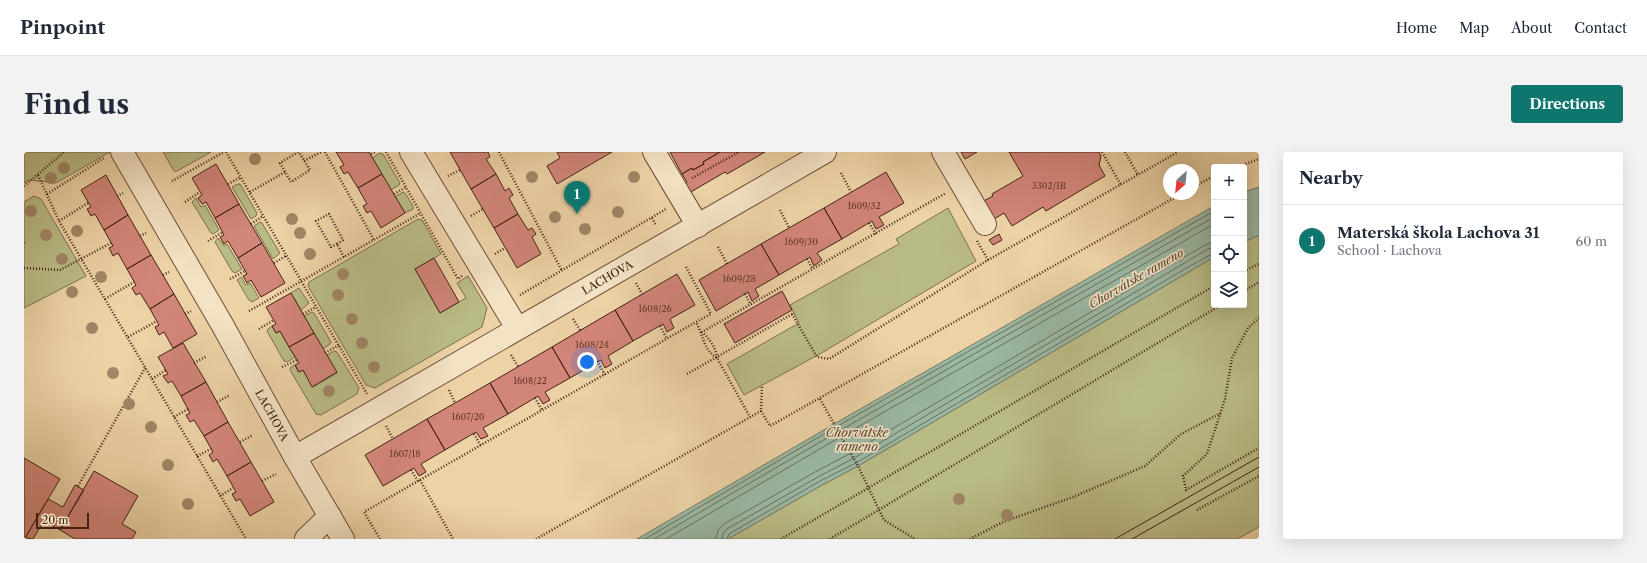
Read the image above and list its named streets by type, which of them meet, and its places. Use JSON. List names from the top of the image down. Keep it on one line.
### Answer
{"streets":{"street":["LACHOVA"]},"water":["Chorvátske rameno"],"house_numbers":["3302/1B","1609/32","1609/30","1609/28","1608/26","1608/24","1608/22","1607/20","1607/18"],"scale_bar":"20 m","north":"bottom left","page":{"header":"Pinpoint","nav":["Home","Map","About","Contact"],"buttons":"Directions","title":"Find us","heading":"Nearby","map_buttons":["+","−"],"pins":"1","list":[{"mark":"1","name":"Materská škola Lachova 31","note":"School · Lachova","value":"60 m"}],"scale":"20 m"}}
